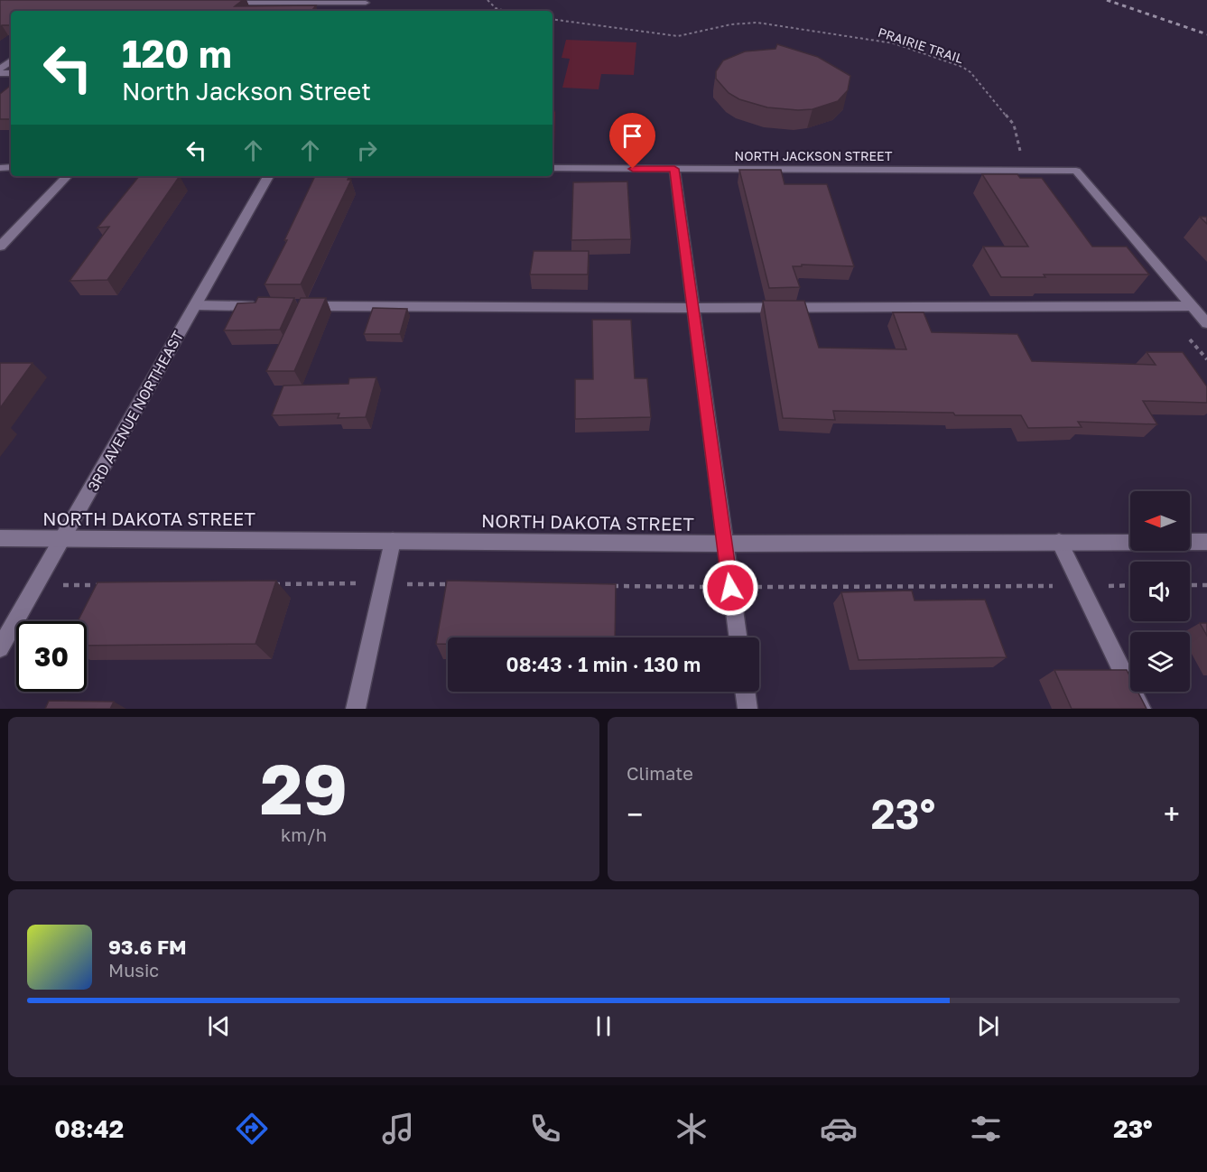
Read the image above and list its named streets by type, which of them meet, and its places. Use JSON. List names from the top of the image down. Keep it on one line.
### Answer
{"streets":{"street":["NORTH JACKSON STREET","3RD AVENUE NORTHEAST","NORTH DAKOTA STREET"],"path":["PRAIRIE TRAIL"]},"crossings":[["PRAIRIE TRAIL","NORTH JACKSON STREET"],["3RD AVENUE NORTHEAST","NORTH DAKOTA STREET"]],"north":"left","page":{"turn":["120 m","North Jackson Street"],"limit":"30","trip":"08:43 · 1 min · 130 m","tile":[["29","km/h"],"Climate"],"heat":["−","23°","+"],"song":["93.6 FM","Music"],"tabs":["08:42","23°"]}}
